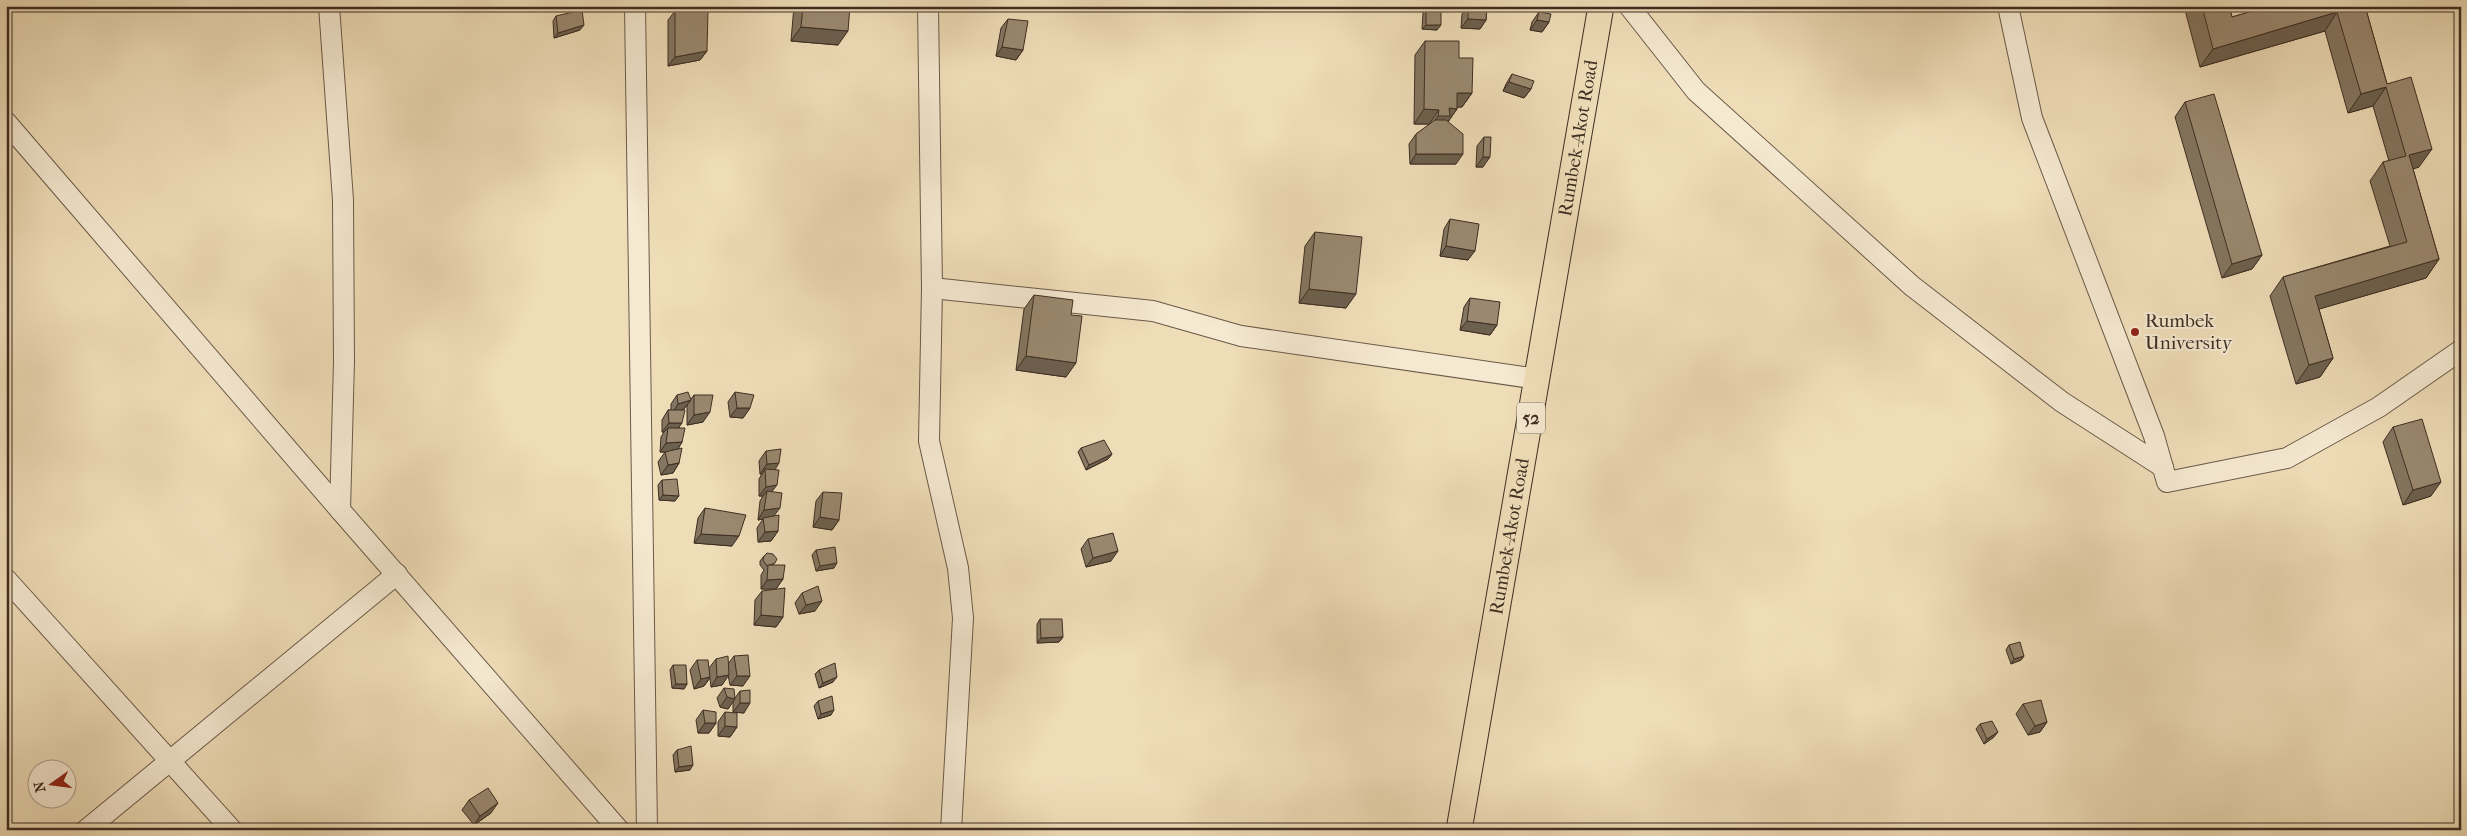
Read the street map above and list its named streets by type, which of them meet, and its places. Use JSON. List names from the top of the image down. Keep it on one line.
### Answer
{"streets":{"main road":["Rumbek-Akot Road","52"]},"places":["Rumbek University"],"north":"left"}
